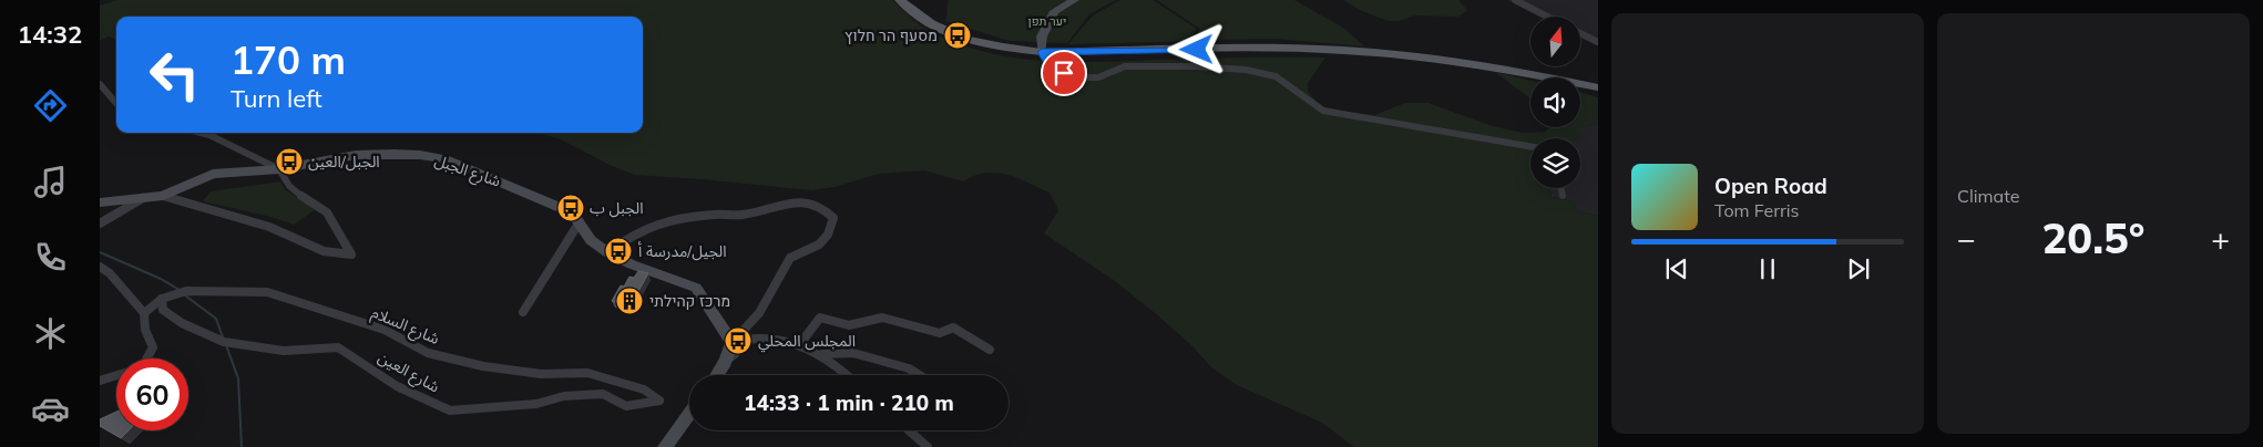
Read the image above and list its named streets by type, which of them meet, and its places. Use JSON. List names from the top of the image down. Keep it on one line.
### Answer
{"streets":{"street":["شارع الجبل","شارع السلام","شارع العين"]},"crossings":[["شارع السلام","شارع العين"]],"parks":["יער תפן"],"places":{"bus stop":["מסעף הר חלוץ","الجبل/العين","الجبل ب","الجيل/مدرسة أ","المجلس المحلي"],"building":["מרכז קהילתי"]},"north":"top","page":{"tabs":"14:32","tile":"Climate","turn":["170 m","Turn left"],"song":["Open Road","Tom Ferris"],"heat":["−","20.5°","+"],"limit":"60","trip":"14:33 · 1 min · 210 m"}}
